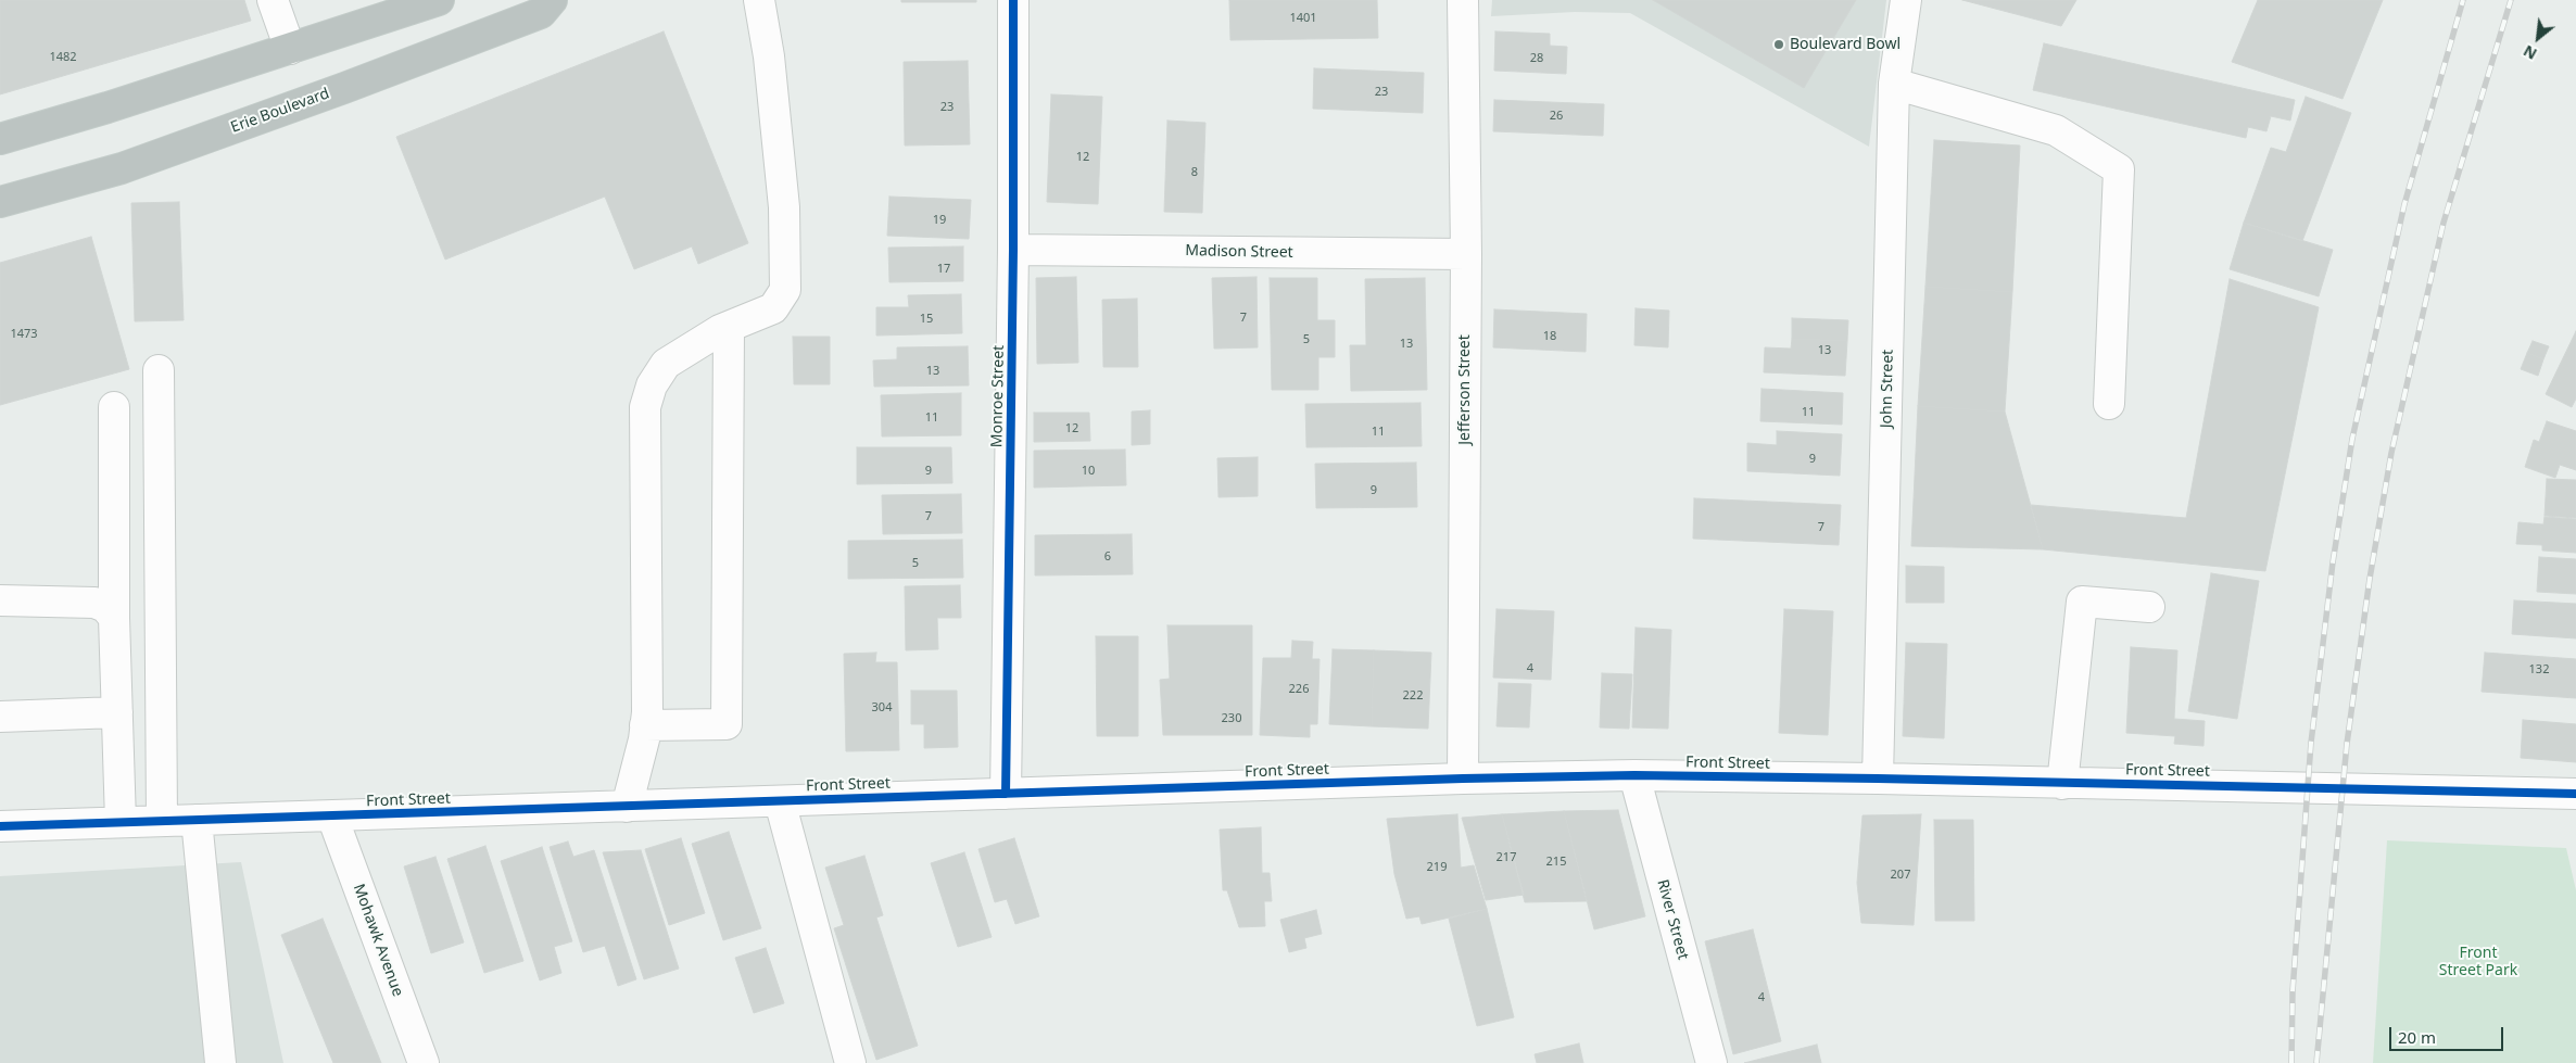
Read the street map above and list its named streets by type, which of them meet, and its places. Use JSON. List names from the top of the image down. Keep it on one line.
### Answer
{"streets":{"highway":["Erie Boulevard"],"street":["Madison Street","John Street","Jefferson Street","Monroe Street","Front Street","River Street","Mohawk Avenue"]},"crossings":[["Madison Street","Jefferson Street"],["Madison Street","Monroe Street"],["John Street","Front Street"],["Jefferson Street","Front Street"],["Monroe Street","Front Street"],["Front Street","River Street"],["Front Street","Mohawk Avenue"]],"parks":["Front Street Park"],"places":["Boulevard Bowl"],"house_numbers":["1401","1482","28","23","23","26","12","8","19","17","7","15","1473","18","5","13","13","13","11","11","12","11","9","9","10","9","7","7","6","5","4","132","226","222","304","230","217","215","219","207","4"],"scale_bar":"20 m","north":"bottom left"}
